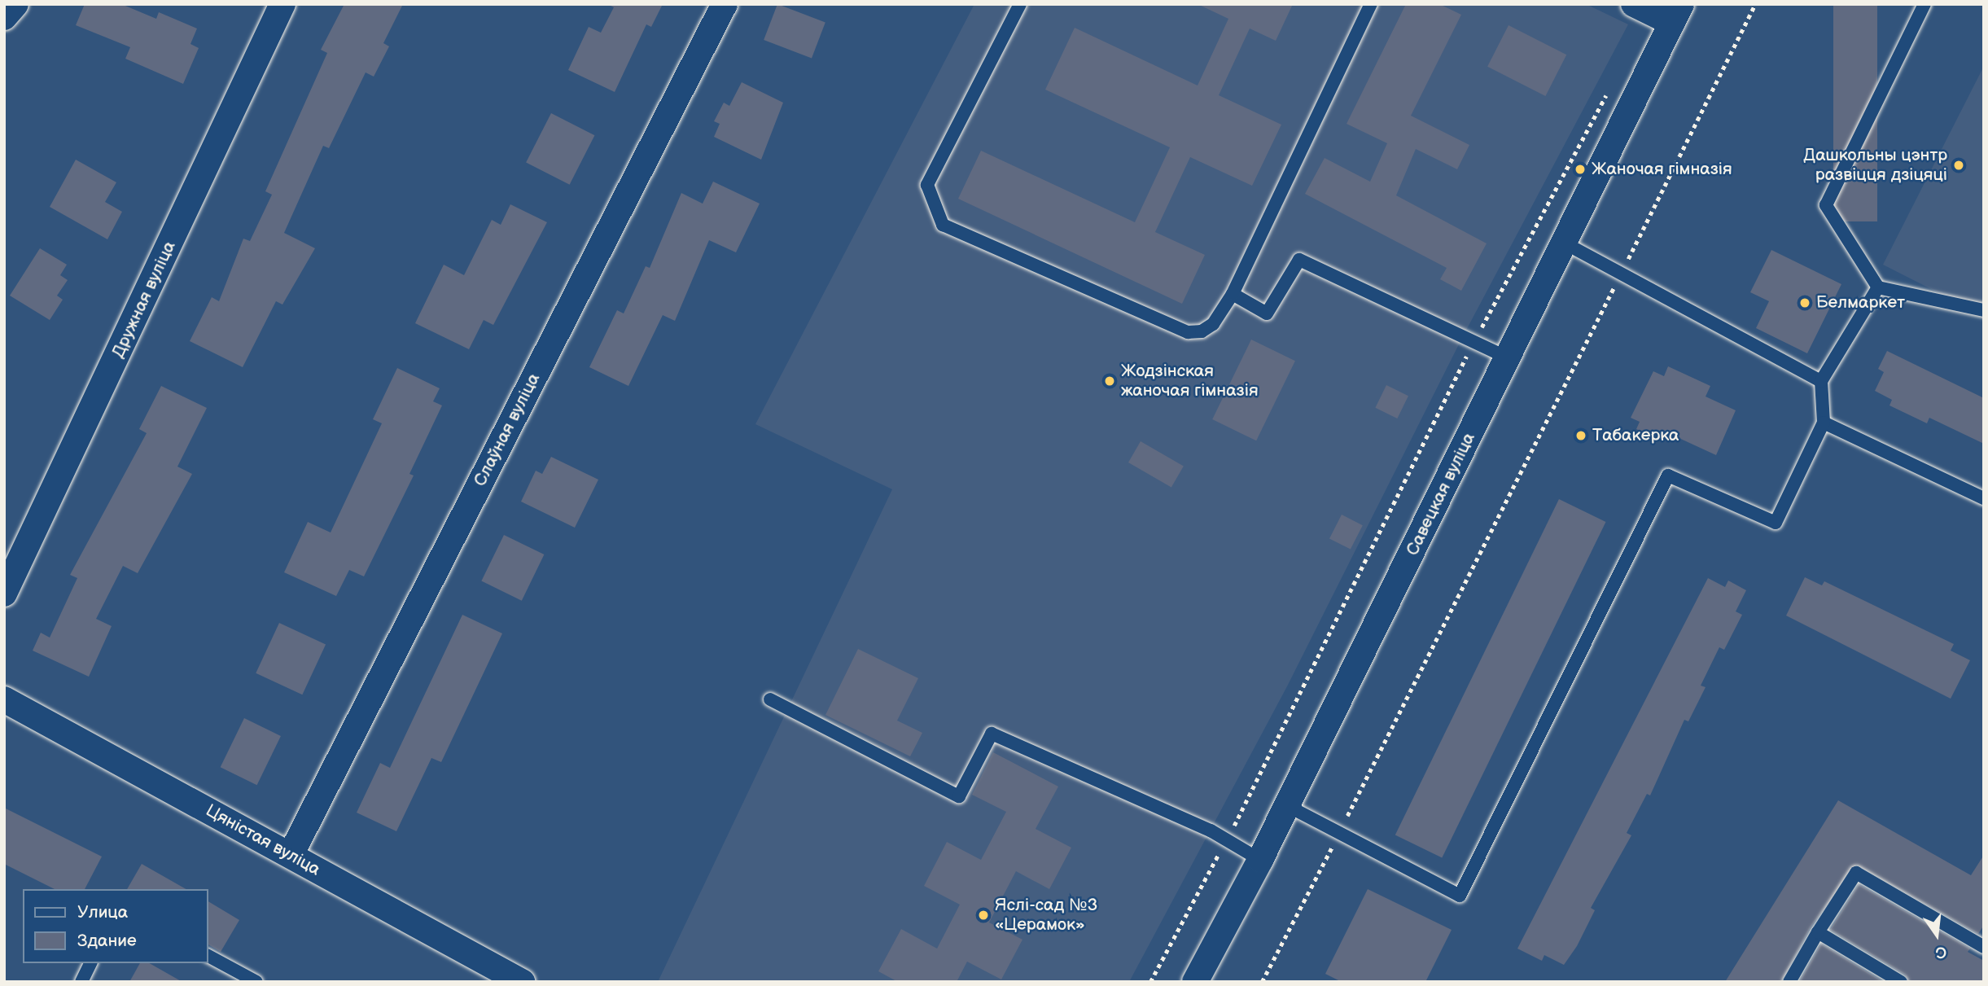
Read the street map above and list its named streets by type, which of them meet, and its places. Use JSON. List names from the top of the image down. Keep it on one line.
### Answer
{"streets":{"street":["Дружная вуліца","Слаўная вуліца","Савецкая вуліца","Цяністая вуліца"]},"crossings":[["Слаўная вуліца","Цяністая вуліца"]],"places":["Дашкольны цэнтр развіцця дзіцяці","Жаночая гімназія","Белмаркет","Жодзінская жаночая гімназія","Табакерка","Яслі-сад №3 «Церамок»"],"legend":["Улица","Здание"],"north":"bottom"}
